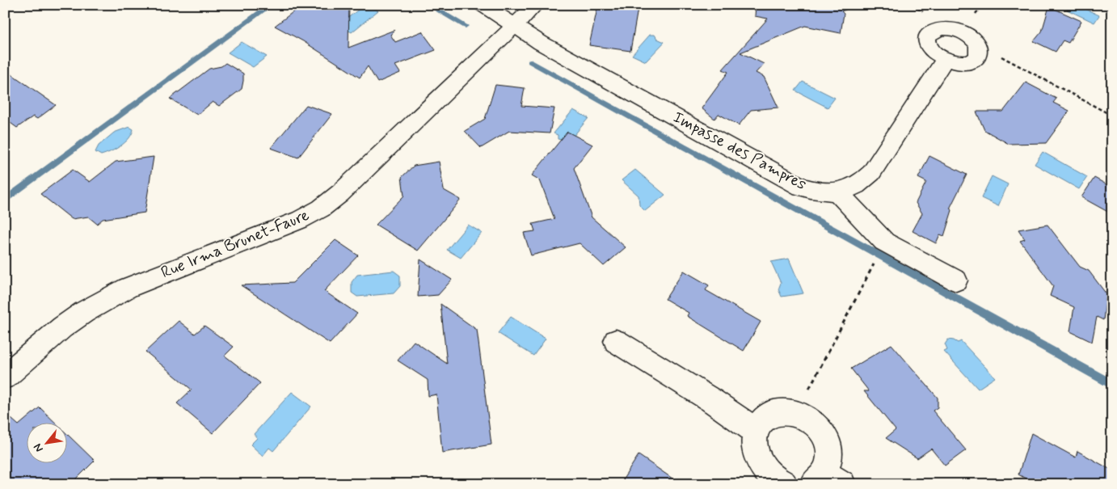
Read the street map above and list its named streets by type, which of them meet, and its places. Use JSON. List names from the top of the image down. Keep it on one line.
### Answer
{"streets":{"street":["Impasse des Pampres","Rue Irma Brunet-Faure"]},"crossings":[["Impasse des Pampres","Rue Irma Brunet-Faure"]],"north":"bottom left"}
